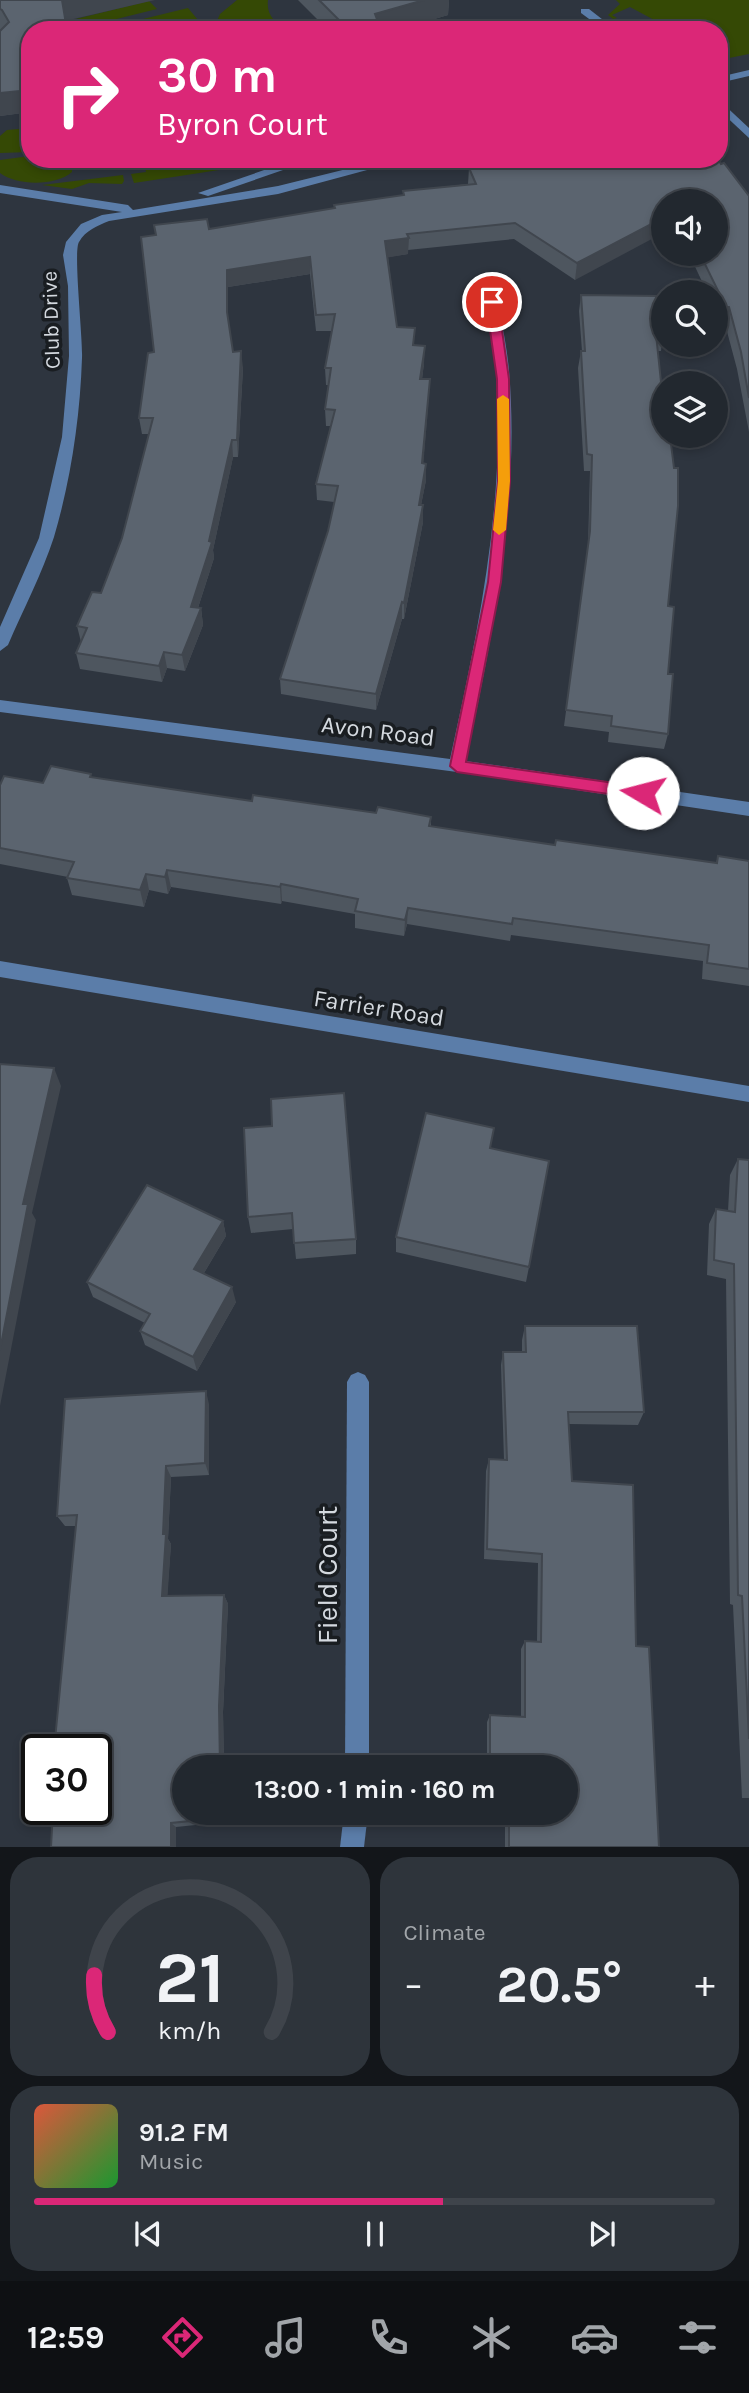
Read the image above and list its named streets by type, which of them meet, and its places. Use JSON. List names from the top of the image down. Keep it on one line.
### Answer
{"streets":{"street":["Club Drive","Avon Road","Farrier Road","Field Court"]},"page":{"turn":["30 m","Byron Court"],"limit":"30","trip":"13:00 · 1 min · 160 m","tile":"Climate","heat":["−","20.5°","+"],"song":["91.2 FM","Music"],"tabs":"12:59","gauge":["21","km/h"]}}
